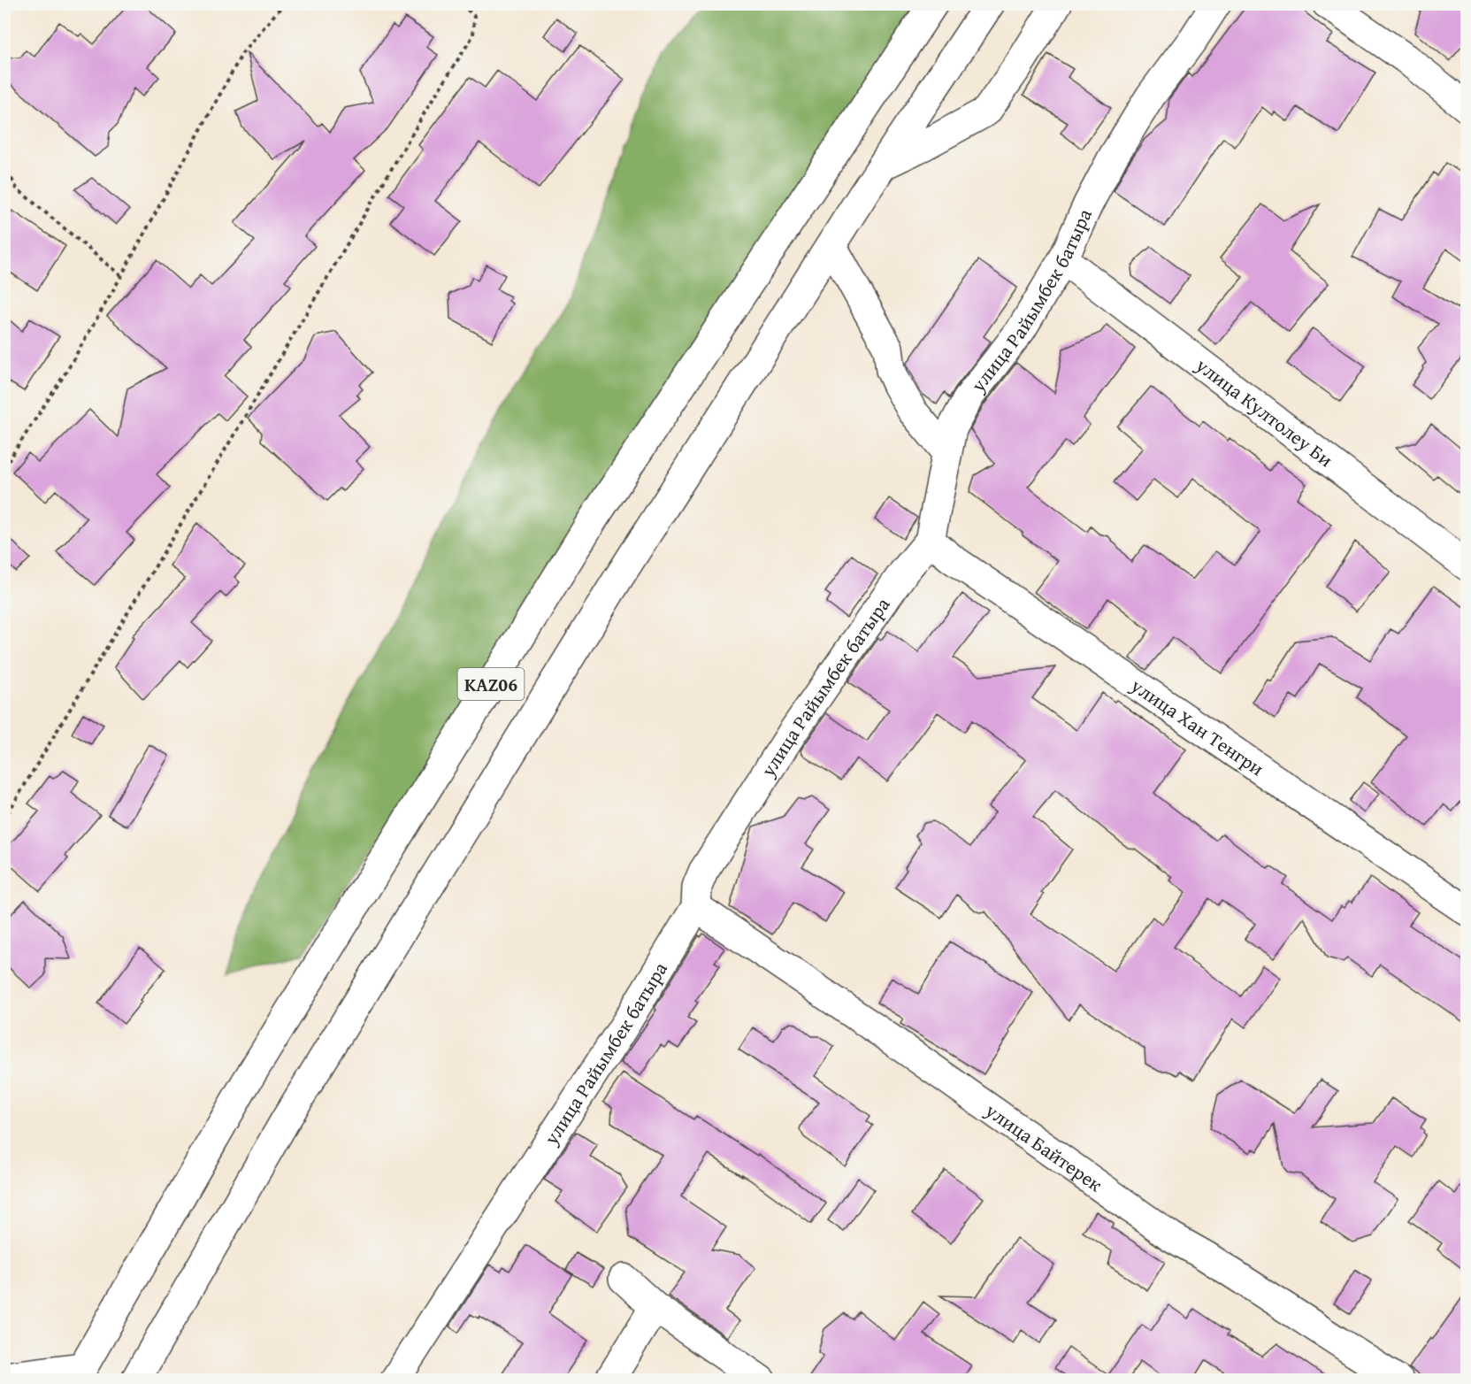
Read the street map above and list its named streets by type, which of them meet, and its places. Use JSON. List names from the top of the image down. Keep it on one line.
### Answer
{"streets":{"main road":["улица Райымбек батыра","улица Култолеу Би","KАZ06","улица Хан Тенгри","улица Байтерек"]},"crossings":[["улица Райымбек батыра","улица Култолеу Би"],["улица Райымбек батыра","улица Хан Тенгри"],["улица Райымбек батыра","улица Байтерек"]]}
